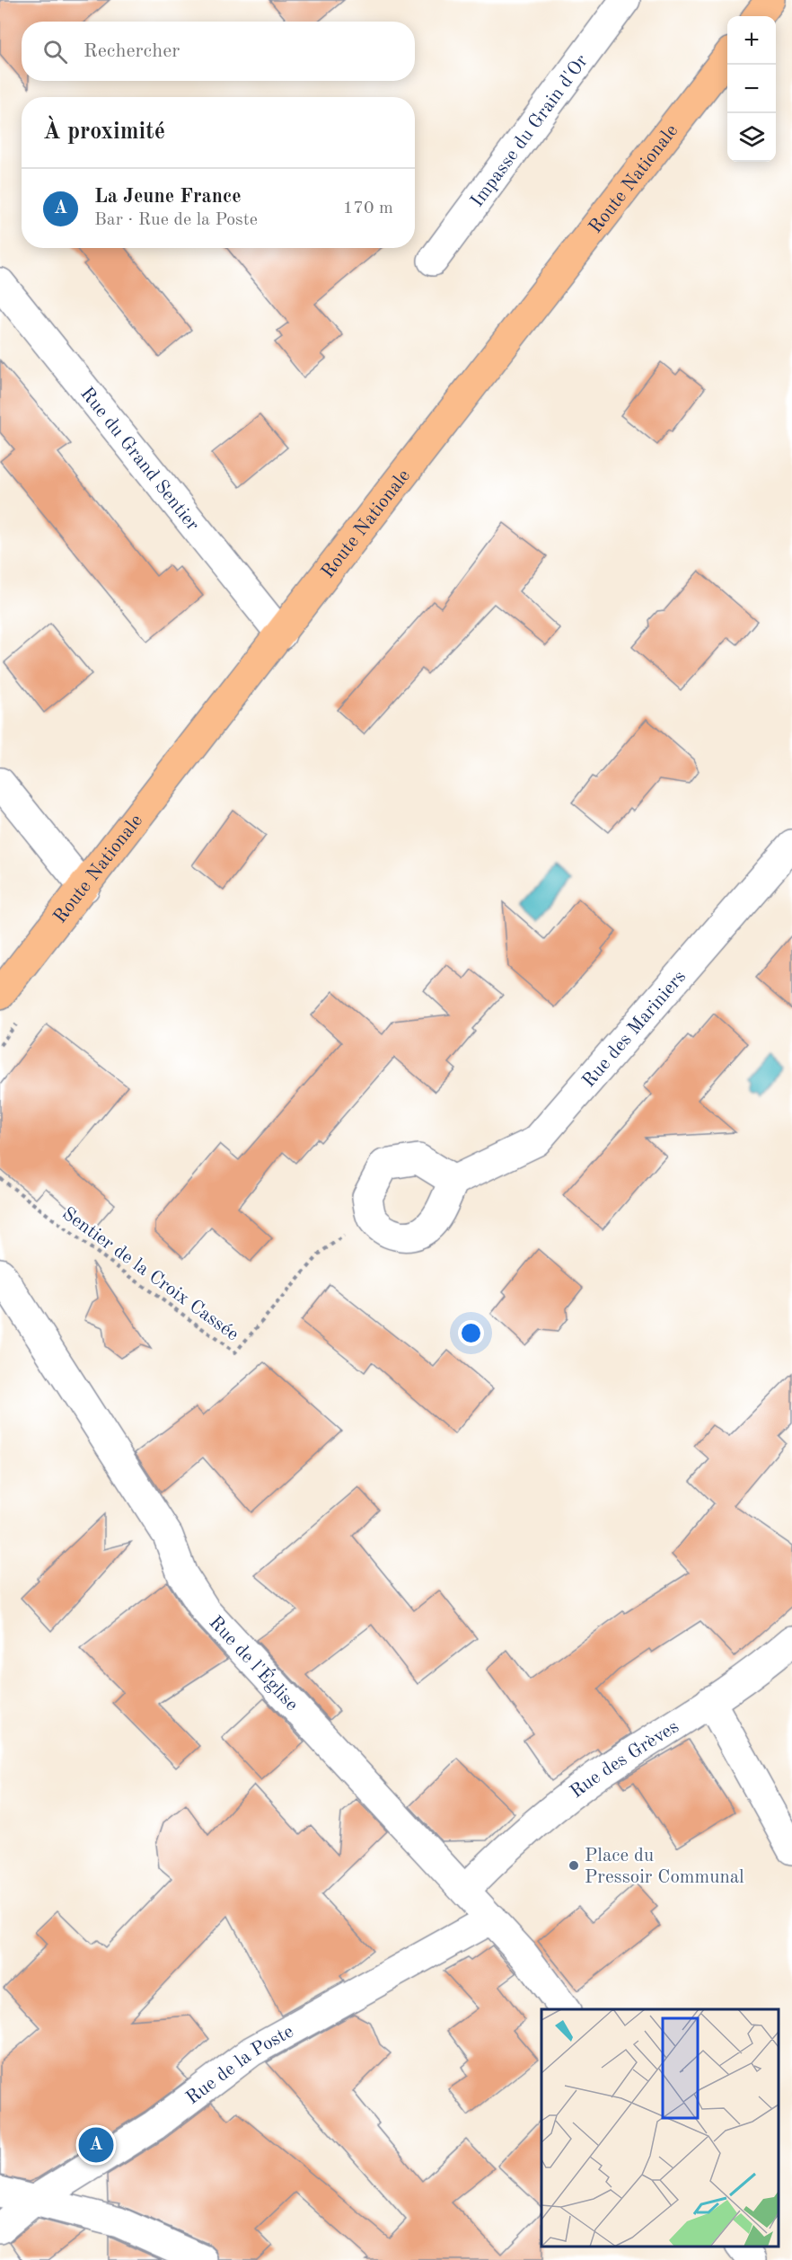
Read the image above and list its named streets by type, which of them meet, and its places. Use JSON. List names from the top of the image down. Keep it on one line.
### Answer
{"streets":{"main road":["Route Nationale"],"street":["Impasse du Grain d'Or","Rue du Grand Sentier","Rue des Mariniers","Rue de l'Église","Rue des Grèves","Rue de la Poste"],"path":["Sentier de la Croix Cassée"]},"crossings":[["Route Nationale","Rue du Grand Sentier"],["Rue des Mariniers","Sentier de la Croix Cassée"],["Rue de l'Église","Rue des Grèves"],["Rue de l'Église","Rue de la Poste"]],"places":["Place du Pressoir Communal"],"page":{"map_buttons":["+","−"],"search":"Rechercher","heading":"À proximité","list":[{"mark":"A","name":"La Jeune France","note":"Bar · Rue de la Poste","value":"170 m"}],"pins":"A"}}
